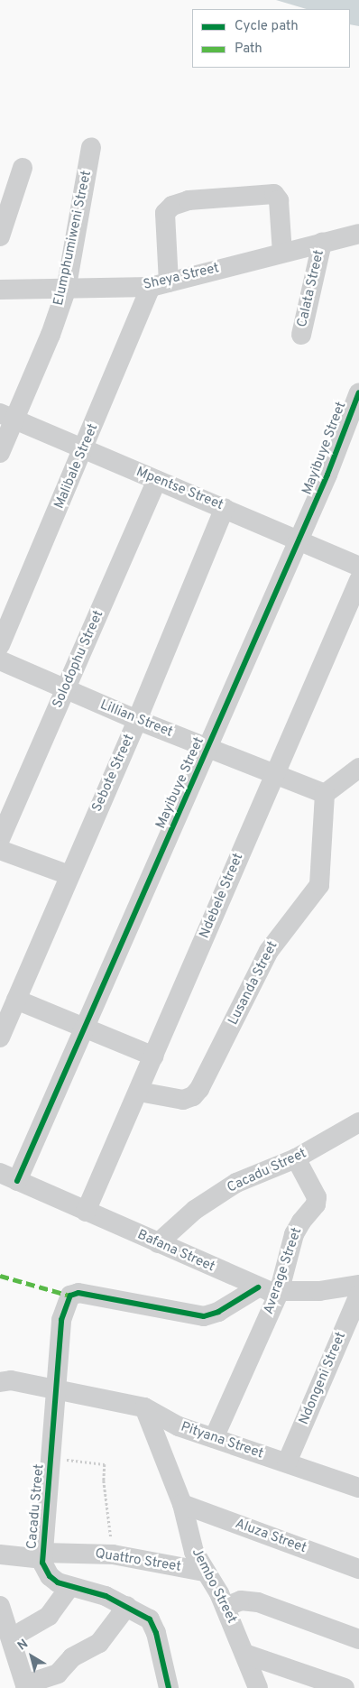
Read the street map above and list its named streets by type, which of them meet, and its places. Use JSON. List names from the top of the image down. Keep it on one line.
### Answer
{"streets":{"street":["Elumphumiweni Street","Sheya Street","Calata Street","Mayibuye Street","Malibale Street","Mpentse Street","Solodophu Street","Lillian Street","Sebote Street","Ndebele Street","Lusanda Street","Cacadu Street","Bafana Street","Average Street","Ndongeni Street","Pityana Street","Aluza Street","Quattro Street","Jembo Street"]},"crossings":[["Elumphumiweni Street","Sheya Street"],["Elumphumiweni Street","Mpentse Street"],["Sheya Street","Calata Street"],["Sheya Street","Malibale Street"],["Mayibuye Street","Mpentse Street"],["Mayibuye Street","Lillian Street"],["Mayibuye Street","Bafana Street"],["Malibale Street","Mpentse Street"],["Mpentse Street","Solodophu Street"],["Mpentse Street","Sebote Street"],["Solodophu Street","Lillian Street"],["Lillian Street","Sebote Street"],["Lillian Street","Ndebele Street"],["Lillian Street","Lusanda Street"],["Ndebele Street","Lusanda Street"],["Ndebele Street","Bafana Street"],["Cacadu Street","Bafana Street"],["Cacadu Street","Average Street"],["Cacadu Street","Pityana Street"],["Cacadu Street","Quattro Street"],["Bafana Street","Average Street"],["Average Street","Pityana Street"],["Ndongeni Street","Pityana Street"],["Pityana Street","Jembo Street"],["Aluza Street","Jembo Street"],["Quattro Street","Jembo Street"]],"legend":["Cycle path","Path"],"north":"top left"}
